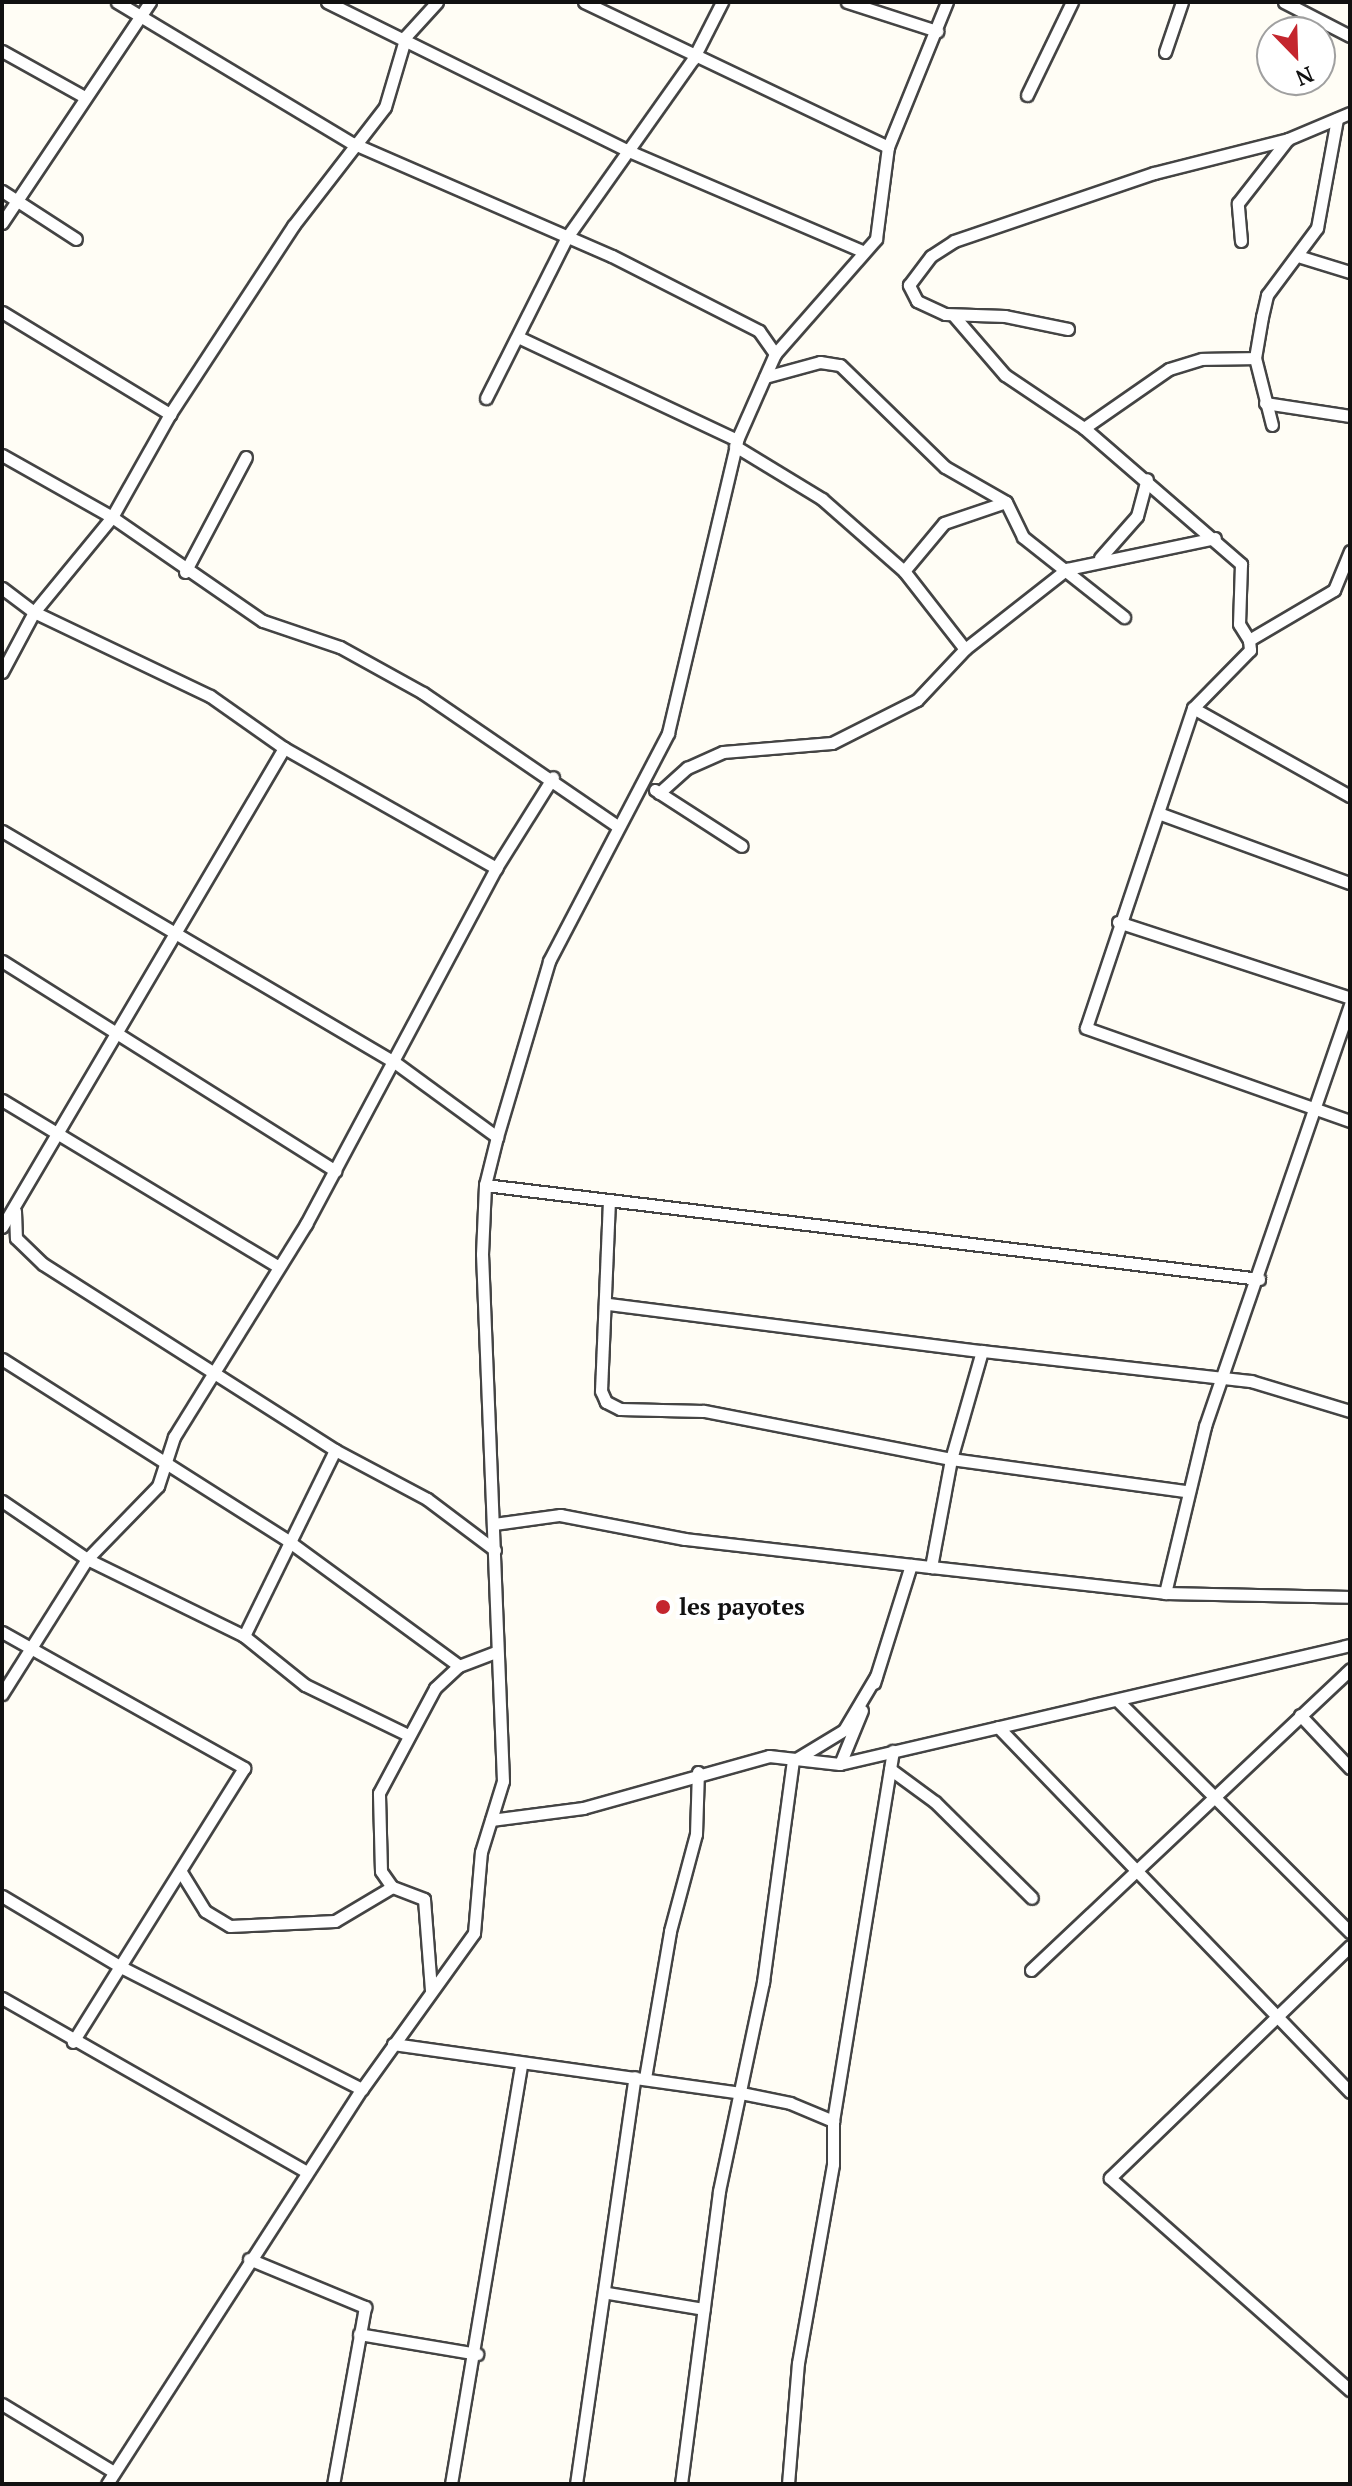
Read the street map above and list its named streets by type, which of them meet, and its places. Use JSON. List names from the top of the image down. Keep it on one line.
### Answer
{"places":["les payotes"],"north":"bottom right"}
